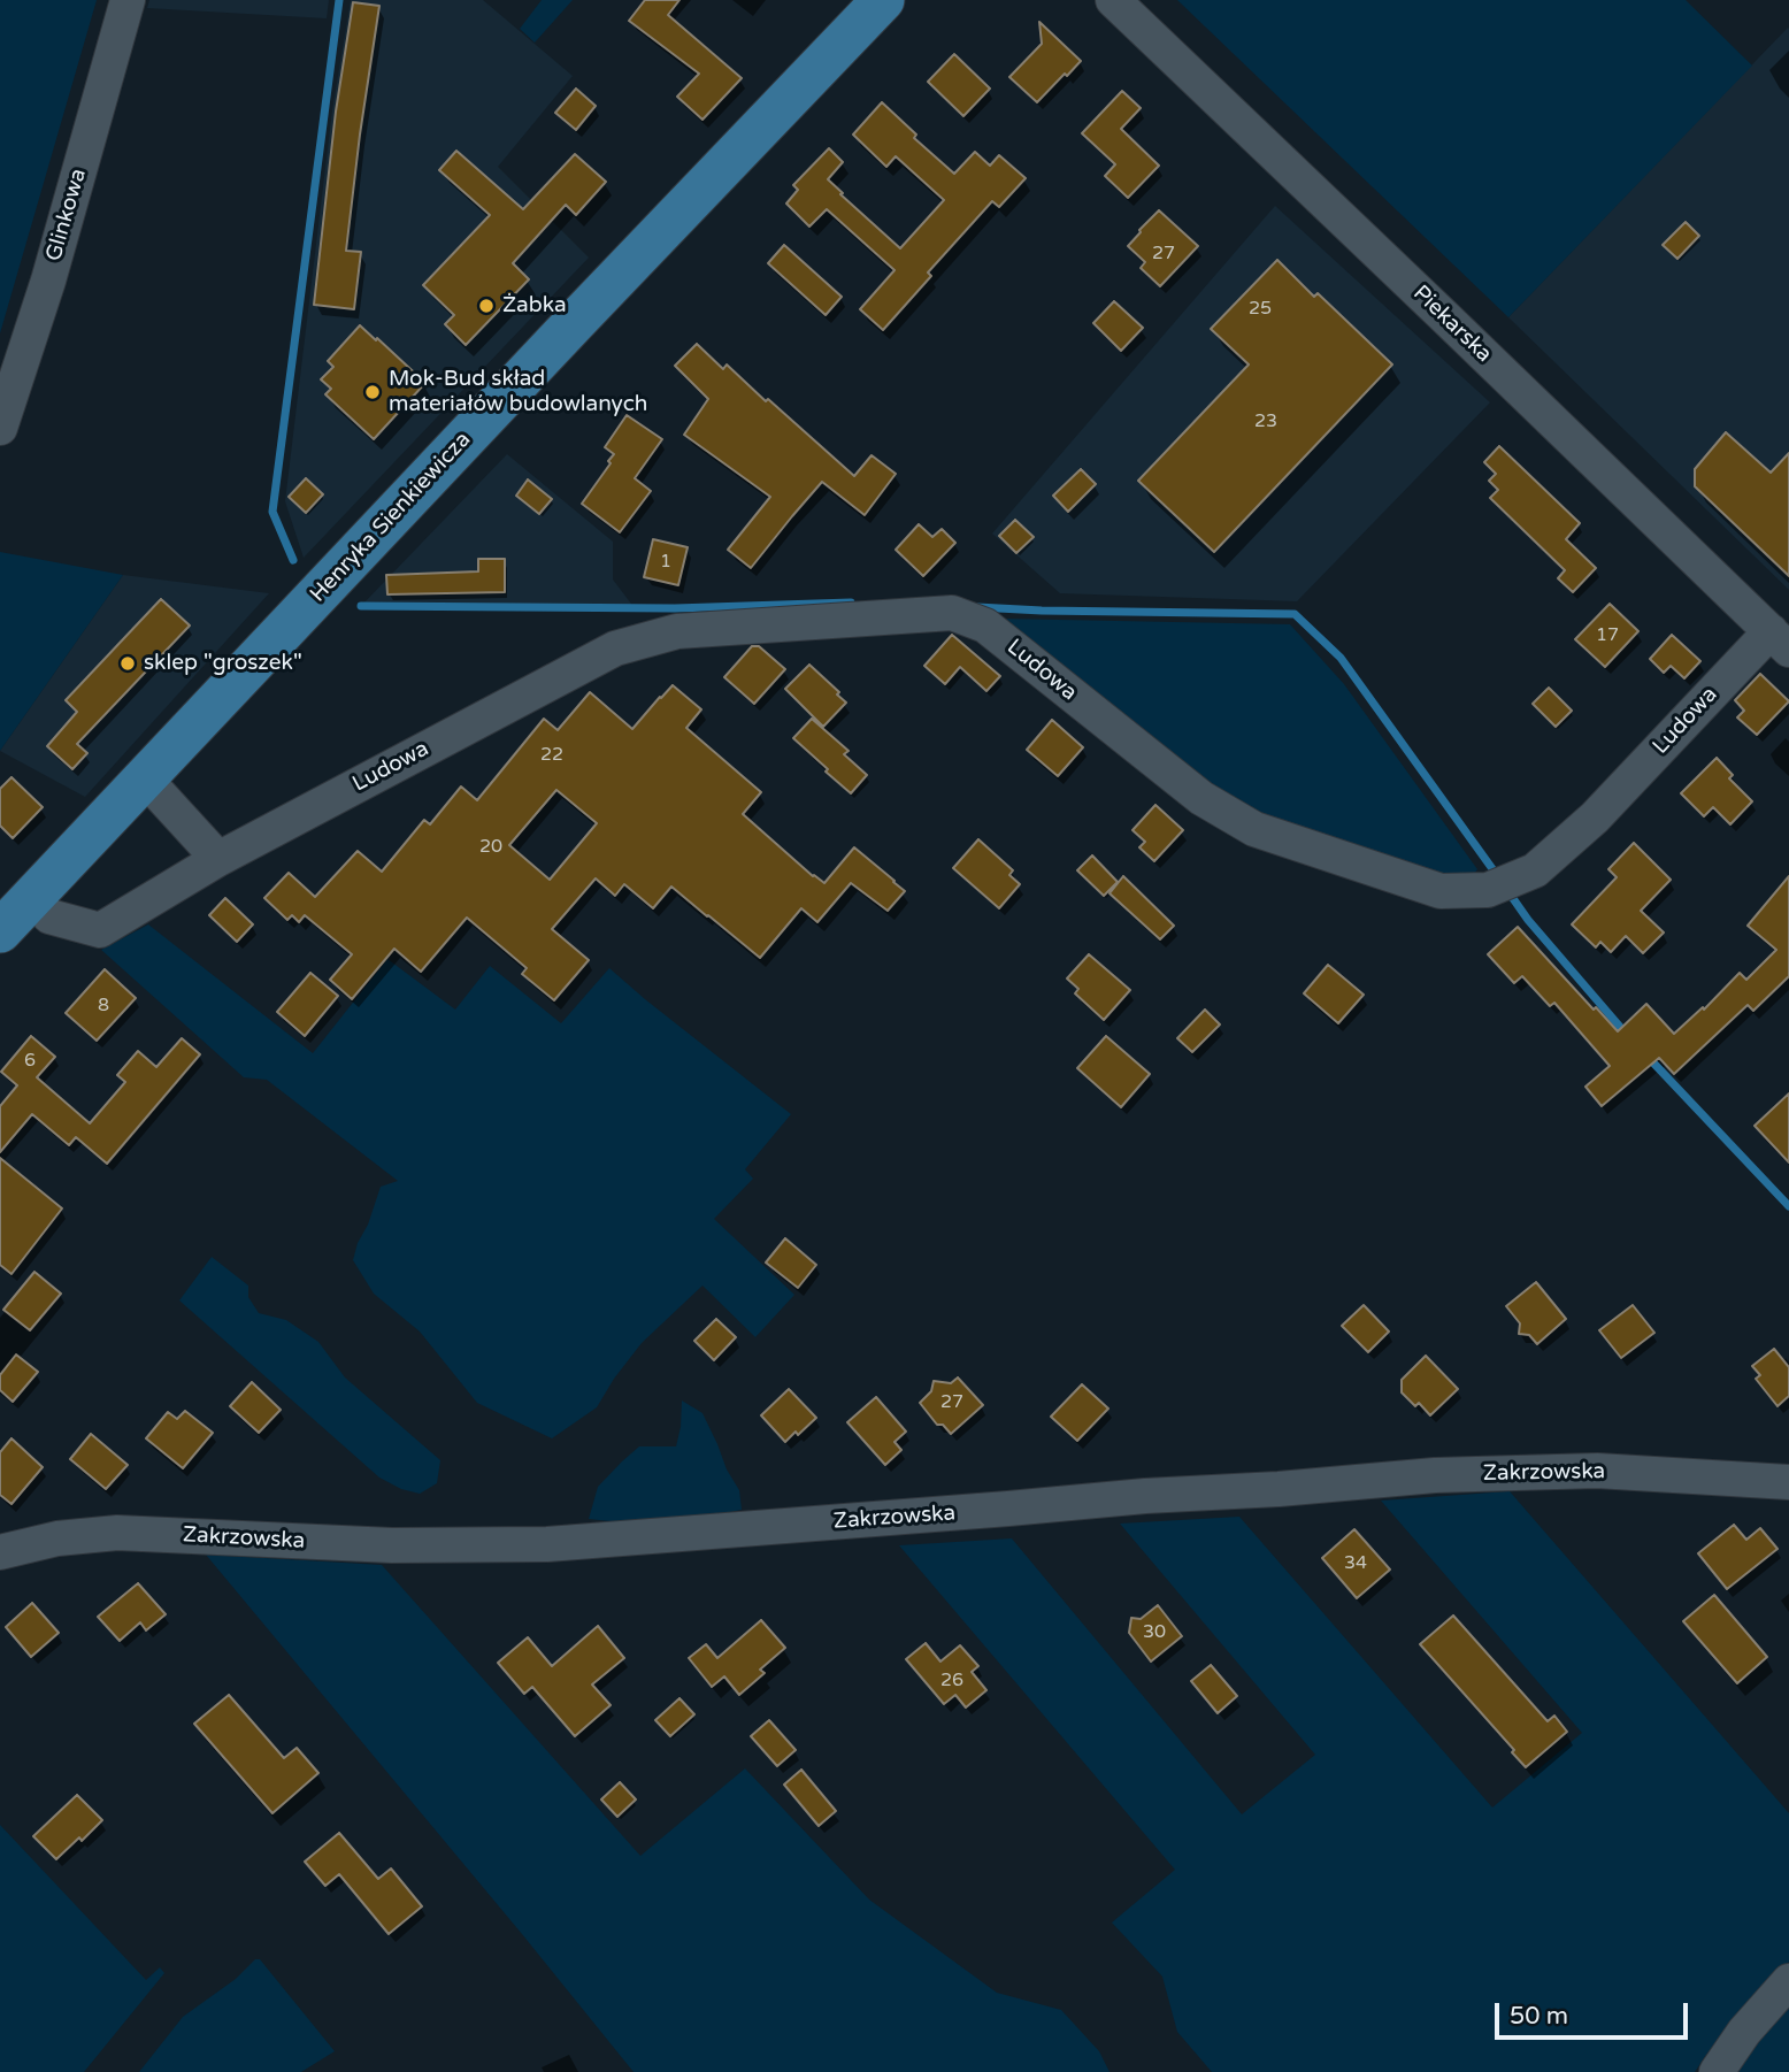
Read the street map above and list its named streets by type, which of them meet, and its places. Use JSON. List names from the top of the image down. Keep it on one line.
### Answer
{"streets":{"main road":["Henryka Sienkiewicza"],"street":["Glinkowa","Piekarska","Ludowa","Zakrzowska"]},"crossings":[["Piekarska","Ludowa"],["Henryka Sienkiewicza","Ludowa"]],"places":["Żabka","Mok-Bud skład materiałów budowlanych","sklep \"groszek\""],"house_numbers":["27","25","23","1","17","22","20","8","6","27","34","30","26"],"scale_bar":"50 m"}
